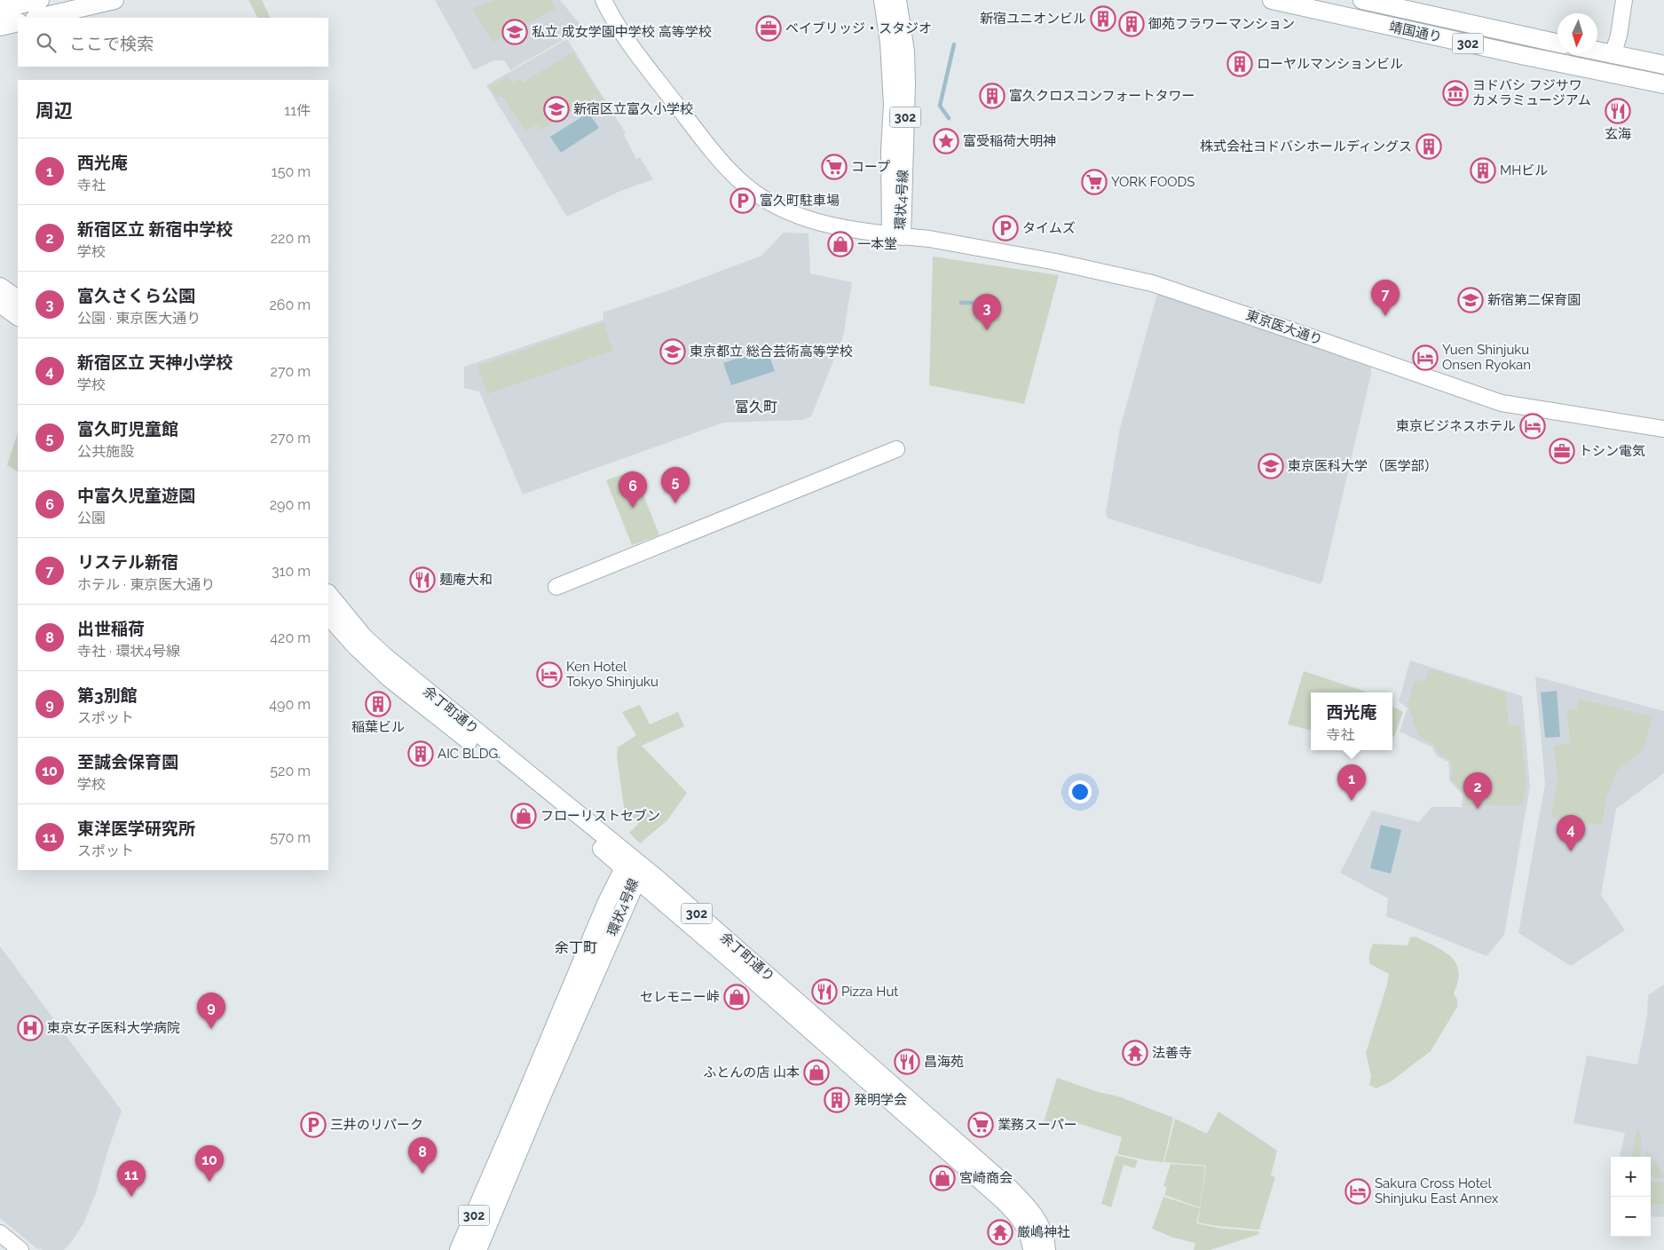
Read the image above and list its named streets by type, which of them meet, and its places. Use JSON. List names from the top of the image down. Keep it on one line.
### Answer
{"streets":{"main road":["靖国通り","302","環状4号線","余丁町通り"],"street":["東京医大通り"]},"crossings":[["環状4号線","東京医大通り"],["環状4号線","余丁町通り"]],"districts":["富久町","余丁町"],"places":{"building":["新宿ユニオンビル","御苑フラワーマンション","ローヤルマンションビル","富久クロスコンフォートタワー","株式会社ヨドバシホールディングス","MHビル","稲葉ビル","AIC BLDG.","発明学会"],"office":["ベイブリッジ・スタジオ","トシン電気"],"school or university":["私立 成女学園中学校 高等学校","新宿区立富久小学校","新宿第二保育園","東京都立 総合芸術高等学校","東京医科大学 （医学部）"],"museum":["ヨドバシ フジサワ カメラミュージアム"],"restaurant":["玄海","麺庵大和","Pizza Hut","昌海苑"],"place":["富受稲荷大明神"],"supermarket":["コープ","YORK FOODS","業務スーパー"],"parking":["富久町駐車場","タイムズ","三井のリパーク"],"shop":["一本堂","フローリストセブン","セレモニー峠","ふとんの店 山本","宮崎商会"],"hotel":["Yuen Shinjuku Onsen Ryokan","東京ビジネスホテル","Ken Hotel Tokyo Shinjuku","Sakura Cross Hotel Shinjuku East Annex"],"hospital":["東京女子医科大学病院"],"temple":["法善寺","厳嶋神社"]},"north":"bottom","page":{"search":"ここで検索","heading":["周辺","11件"],"list":[{"mark":"1","name":"西光庵","note":"寺社","value":"150 m"},{"mark":"2","name":"新宿区立 新宿中学校","note":"学校","value":"220 m"},{"mark":"3","name":"富久さくら公園","note":"公園 · 東京医大通り","value":"260 m"},{"mark":"4","name":"新宿区立 天神小学校","note":"学校","value":"270 m"},{"mark":"5","name":"富久町児童館","note":"公共施設","value":"270 m"},{"mark":"6","name":"中富久児童遊園","note":"公園","value":"290 m"},{"mark":"7","name":"リステル新宿","note":"ホテル · 東京医大通り","value":"310 m"},{"mark":"8","name":"出世稲荷","note":"寺社 · 環状4号線","value":"420 m"},{"mark":"9","name":"第3別館","note":"スポット","value":"490 m"},{"mark":"10","name":"至誠会保育園","note":"学校","value":"520 m"},{"mark":"11","name":"東洋医学研究所","note":"スポット","value":"570 m"}],"pins":["7","3","5","6","1","2","4","9","8","10","11"],"popup":["西光庵","寺社"],"map_buttons":["+","−"]}}
